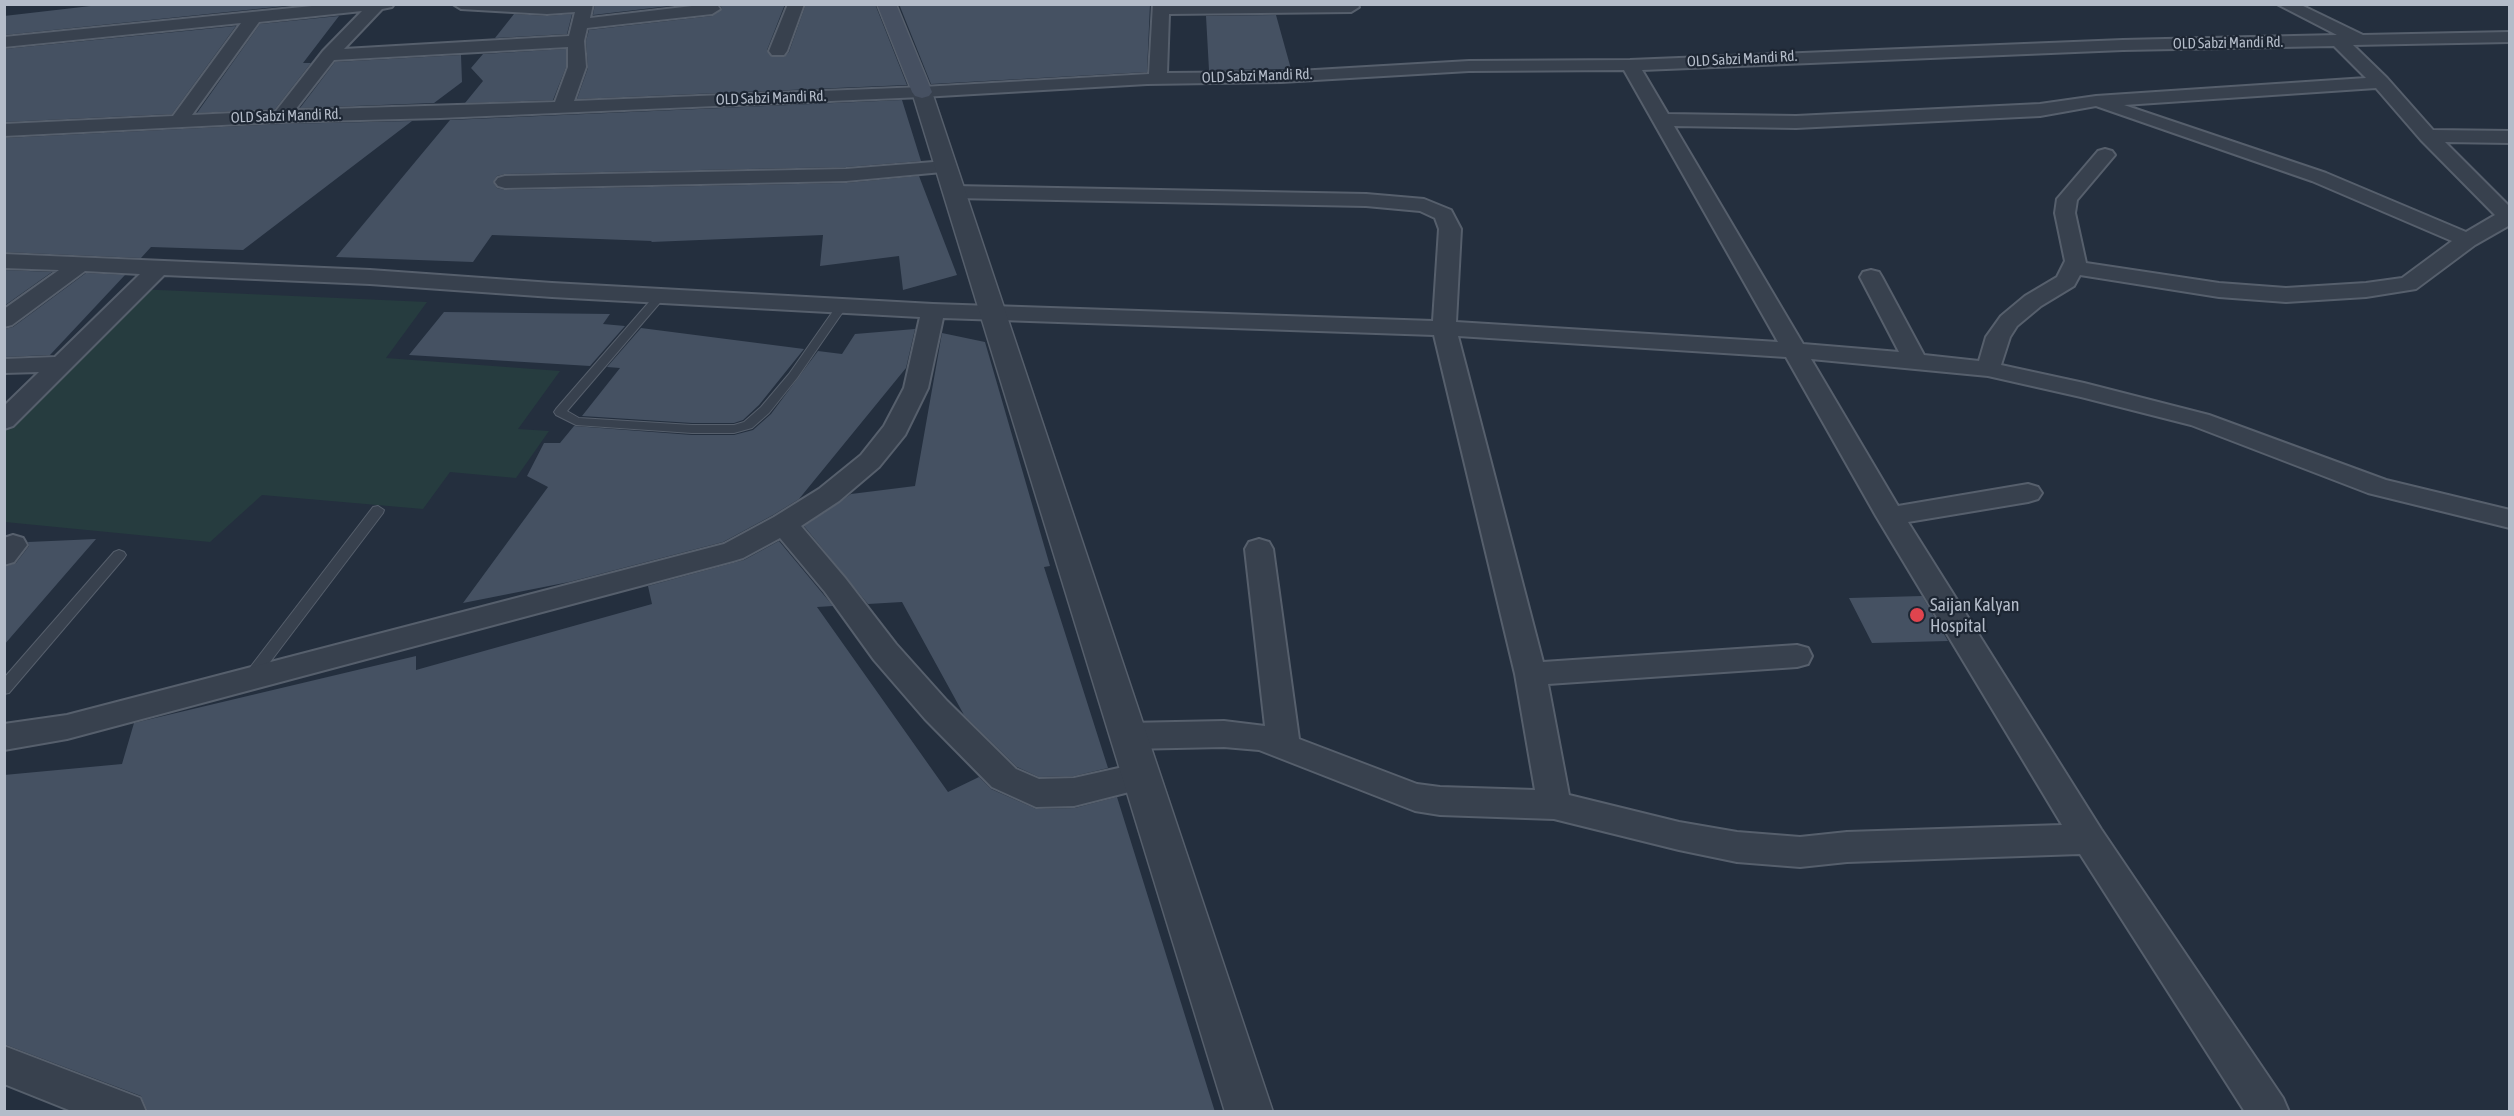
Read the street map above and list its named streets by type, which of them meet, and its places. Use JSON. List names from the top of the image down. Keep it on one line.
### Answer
{"streets":{"street":["OLD Sabzi Mandi Rd."]},"places":["Saijan Kalyan Hospital"]}
